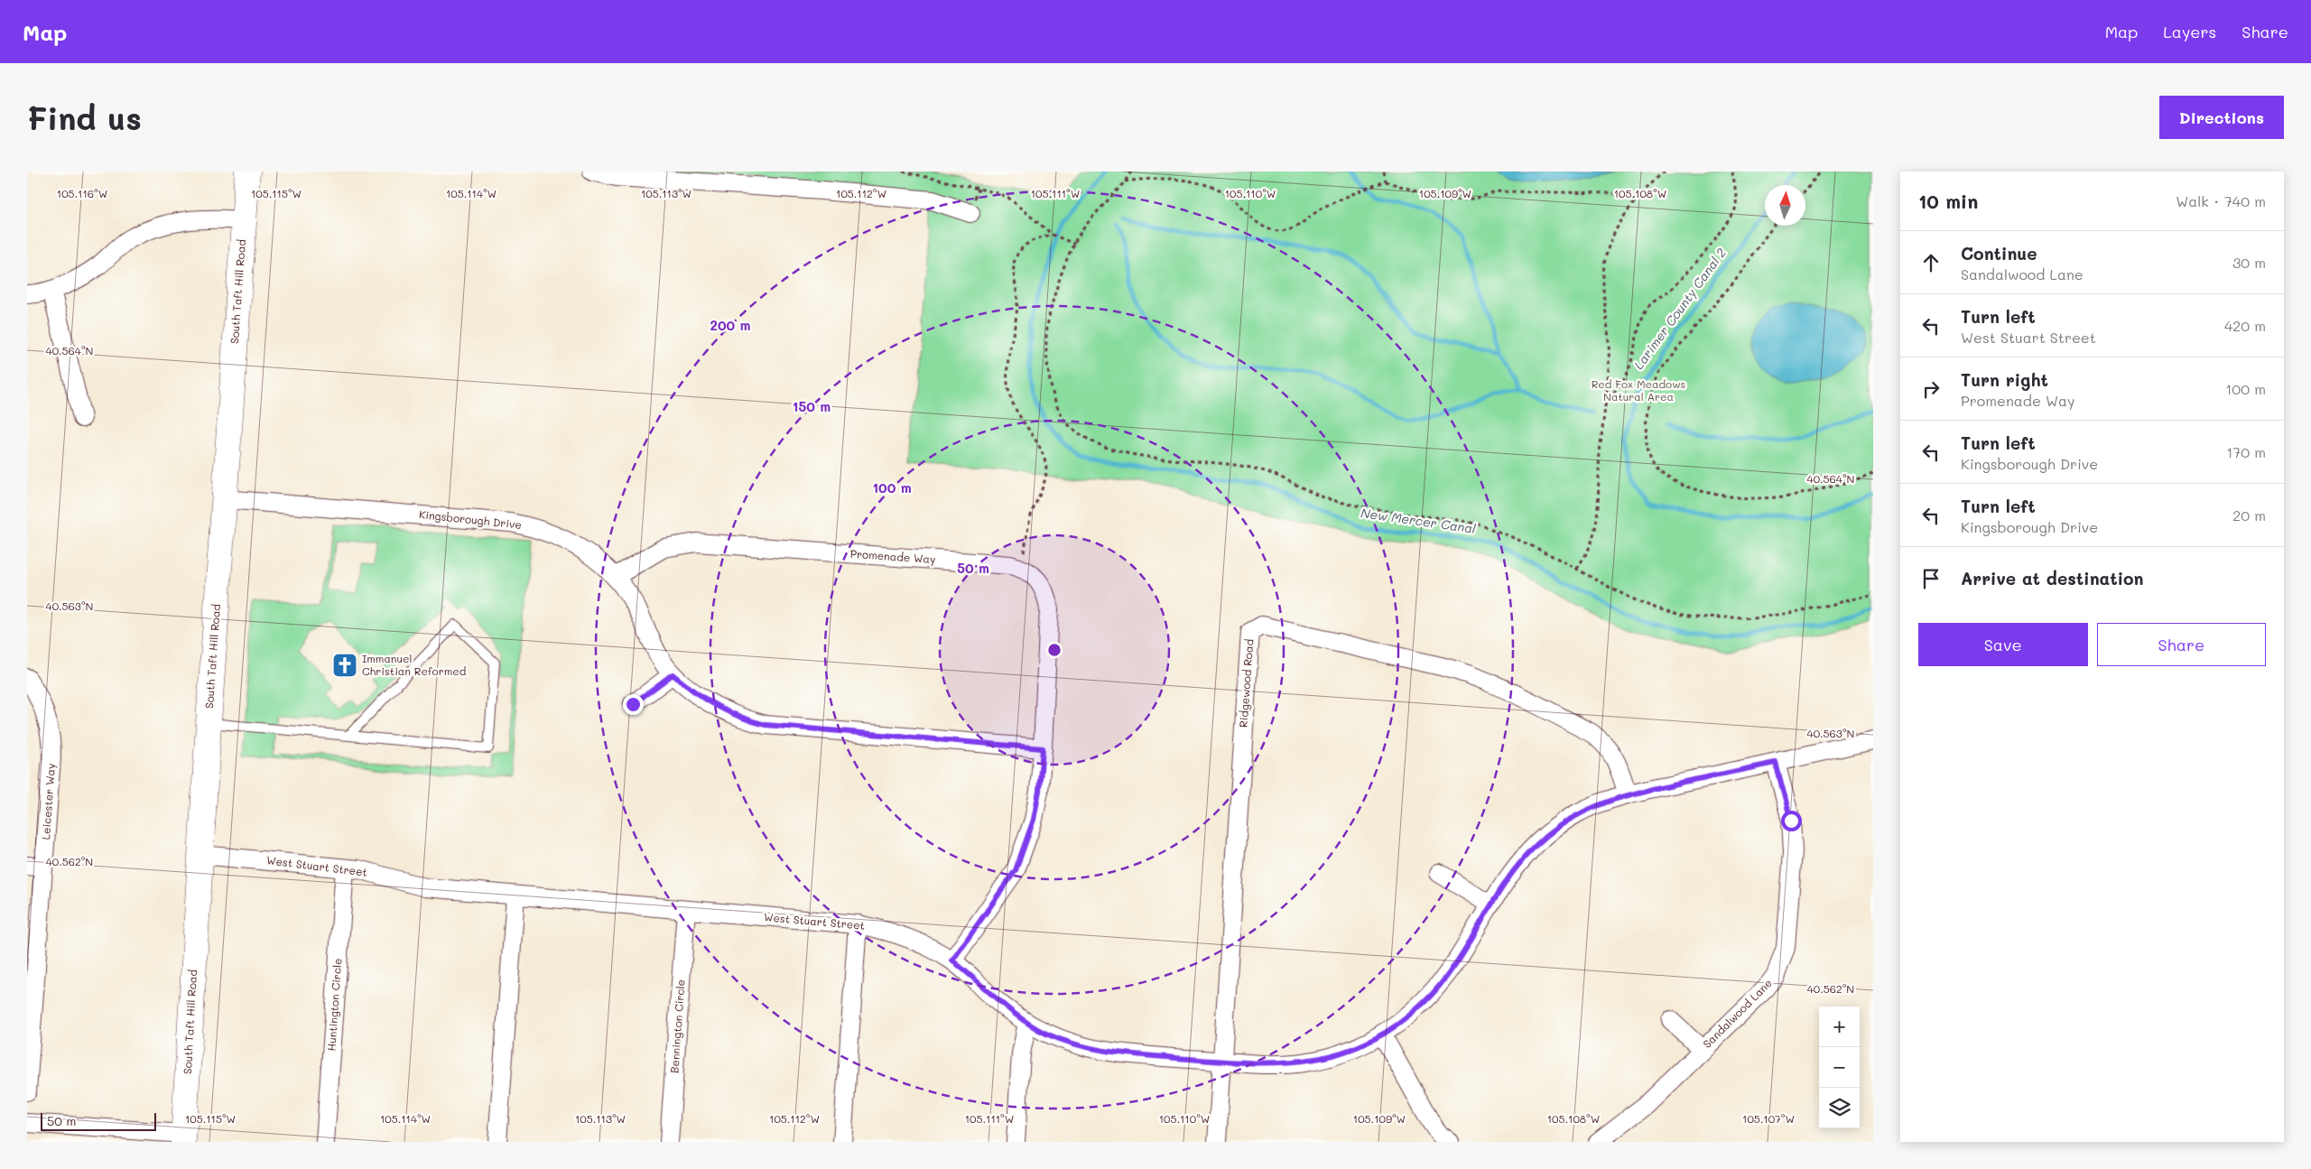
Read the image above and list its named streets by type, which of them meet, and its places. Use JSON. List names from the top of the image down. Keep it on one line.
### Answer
{"streets":{"main road":["South Taft Hill Road"],"street":["Kingsborough Drive","Promenade Way","Ridgewood Road","Leicester Way","West Stuart Street","Huntington Circle","Sandalwood Lane","Bennington Circle"]},"crossings":[["South Taft Hill Road","Kingsborough Drive"],["South Taft Hill Road","West Stuart Street"],["Kingsborough Drive","Promenade Way"],["Ridgewood Road","West Stuart Street"],["West Stuart Street","Huntington Circle"],["West Stuart Street","Sandalwood Lane"],["West Stuart Street","Bennington Circle"]],"water":["Larimer County Canal 2","New Mercer Canal"],"parks":["Red Fox Meadows Natural Area"],"places":{"church":["Immanuel Christian Reformed"]},"scale_bar":"50 m","north":"top","page":{"header":"Map","nav":["Map","Layers","Share"],"buttons":["Directions",["Save","Share"]],"title":"Find us","heading":["10 min","Walk · 740 m"],"list":[["Continue","Sandalwood Lane","30 m"],["Turn left","West Stuart Street","420 m"],["Turn right","Promenade Way","100 m"],["Turn left","Kingsborough Drive","170 m"],["Turn left","Kingsborough Drive","20 m"],"Arrive at destination"],"map_buttons":["+","−"],"scale":"50 m"},"coordinates":["105.116°W","105.115°W","105.114°W","105.113°W","105.112°W","105.111°W","105.110°W","105.109°W","105.108°W","40.564°N","40.563°N","40.562°N","105.107°W"],"rings":["200 m","150 m","100 m","50 m"]}
